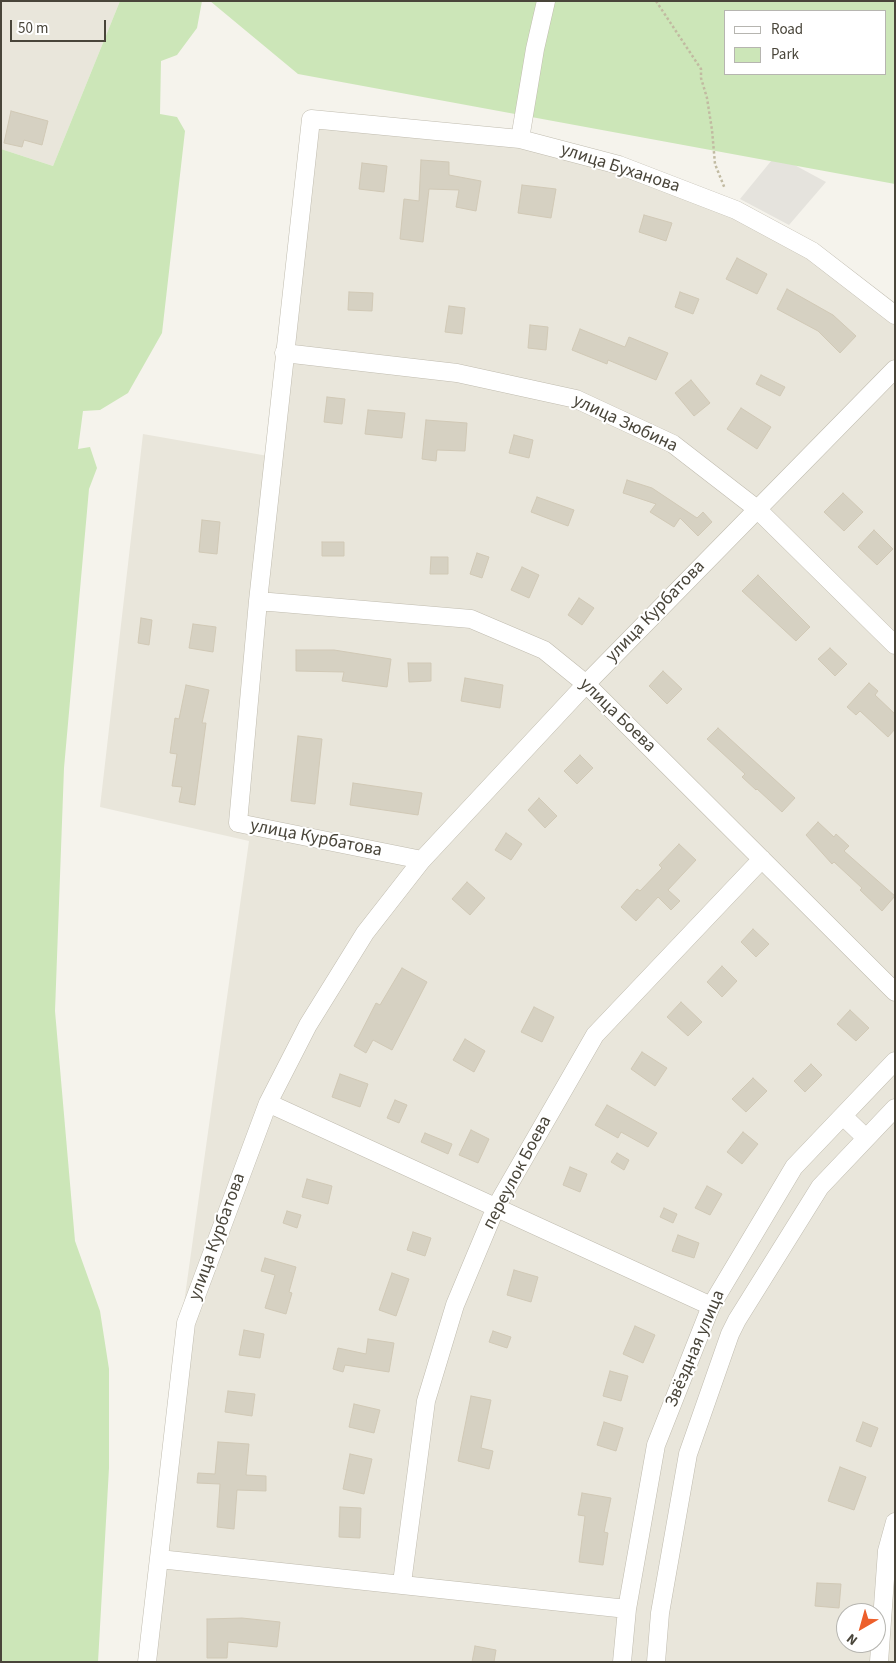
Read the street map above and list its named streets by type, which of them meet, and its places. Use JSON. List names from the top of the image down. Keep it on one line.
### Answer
{"streets":{"street":["улица Буханова","улица Зюбина","улица Курбатова","улица Боева","переулок Боева","Звёздная улица"]},"crossings":[["улица Буханова","улица Зюбина"],["улица Зюбина","улица Курбатова"],["улица Курбатова","улица Боева"],["улица Боева","переулок Боева"]],"legend":["Road","Park"],"scale_bar":"50 m","north":"bottom left"}
